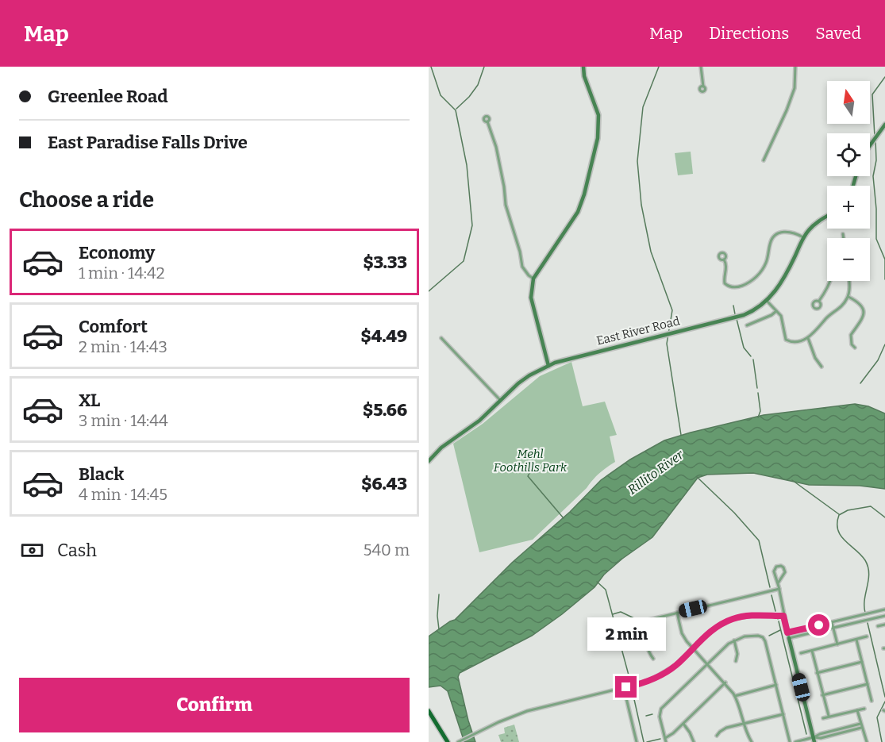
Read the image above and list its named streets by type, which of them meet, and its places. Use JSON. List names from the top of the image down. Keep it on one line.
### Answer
{"streets":{"street":["East River Road"]},"water":["Rillito River"],"parks":["Mehl Foothills Park"],"north":"top","page":{"header":"Map","nav":["Map","Directions","Saved"],"banner":["Greenlee Road","East Paradise Falls Drive"],"map_buttons":["+","−"],"heading":"Choose a ride","list":[{"name":"Economy","note":"1 min · 14:42","value":"$3.33"},{"name":"Comfort","note":"2 min · 14:43","value":"$4.49"},{"name":"XL","note":"3 min · 14:44","value":"$5.66"},{"name":"Black","note":"4 min · 14:45","value":"$6.43"}],"pay":["Cash","540 m"],"bubble":"2 min","buttons":"Confirm"}}
